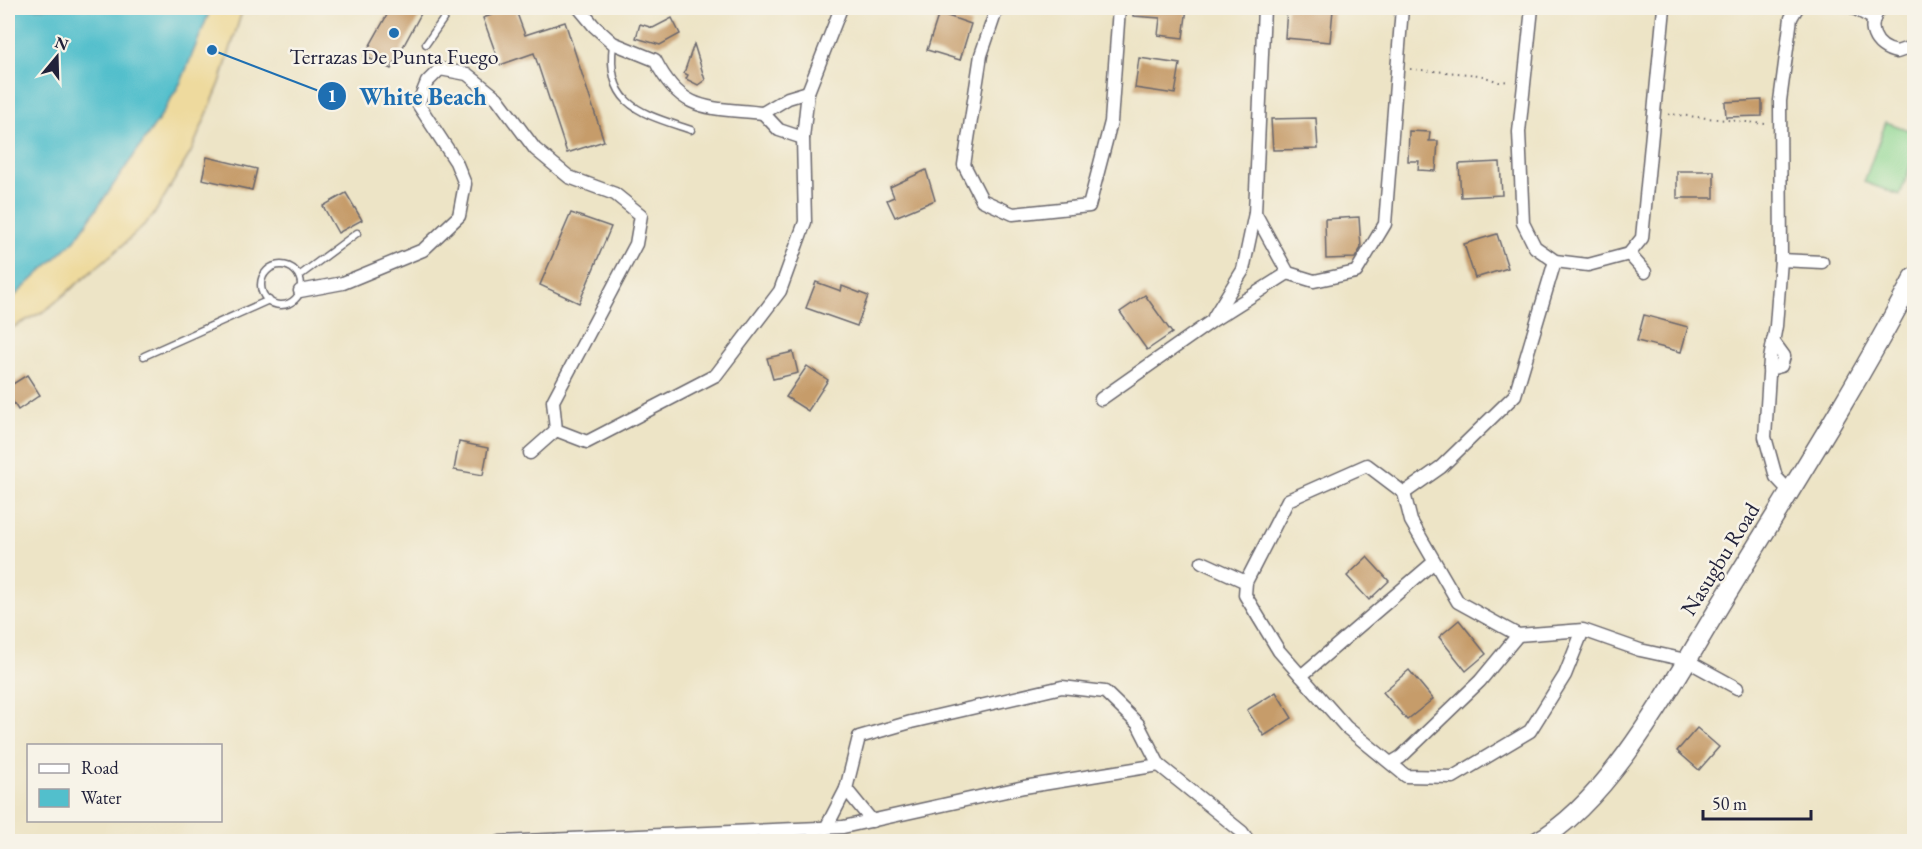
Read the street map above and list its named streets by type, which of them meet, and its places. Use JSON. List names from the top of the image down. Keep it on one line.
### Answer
{"streets":{"main road":["Nasugbu Road"]},"places":["Terrazas De Punta Fuego","White Beach"],"legend":["Road","Water"],"scale_bar":"50 m","north":"top"}
